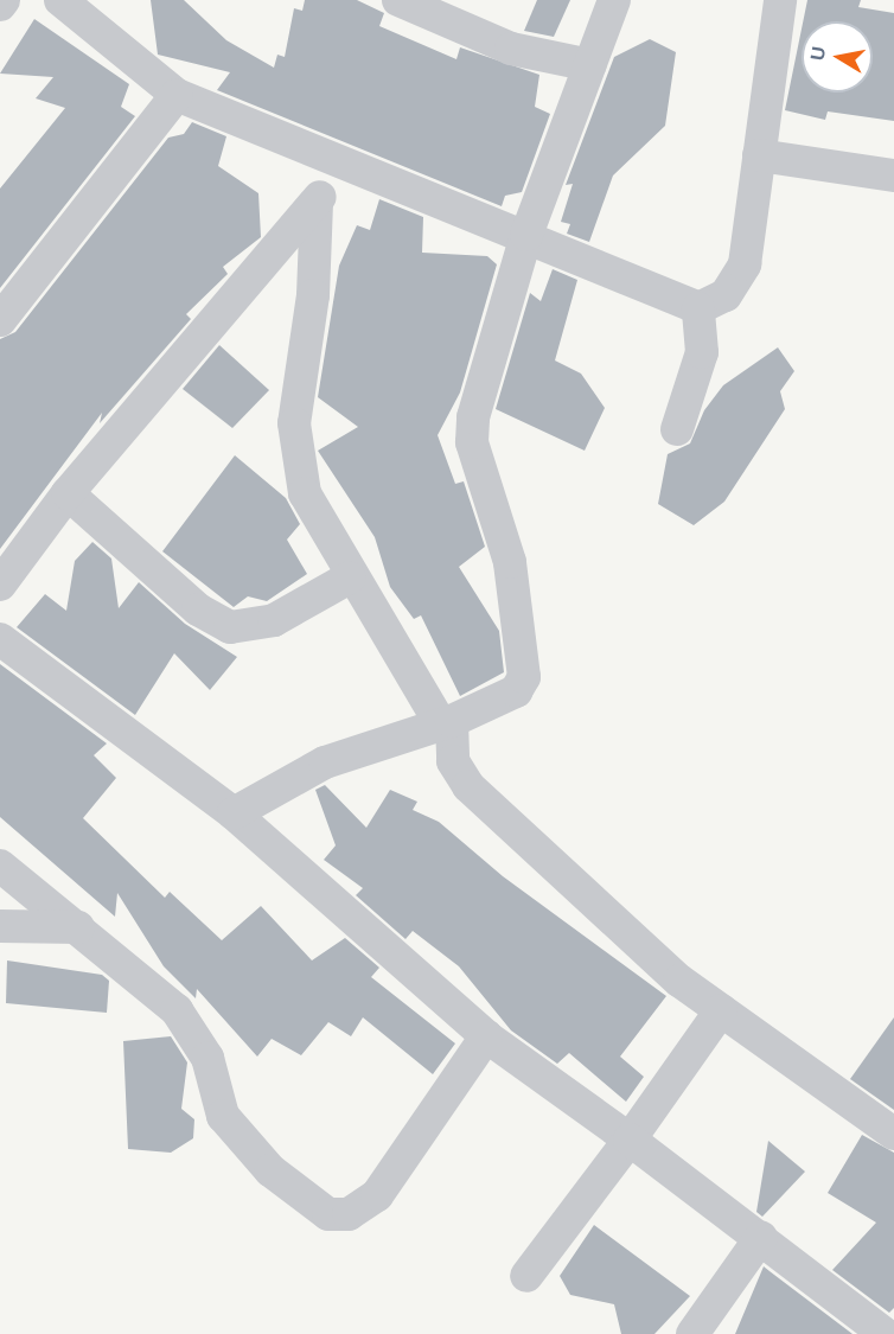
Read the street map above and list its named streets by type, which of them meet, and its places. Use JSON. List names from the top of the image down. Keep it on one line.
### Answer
{"north":"left"}
